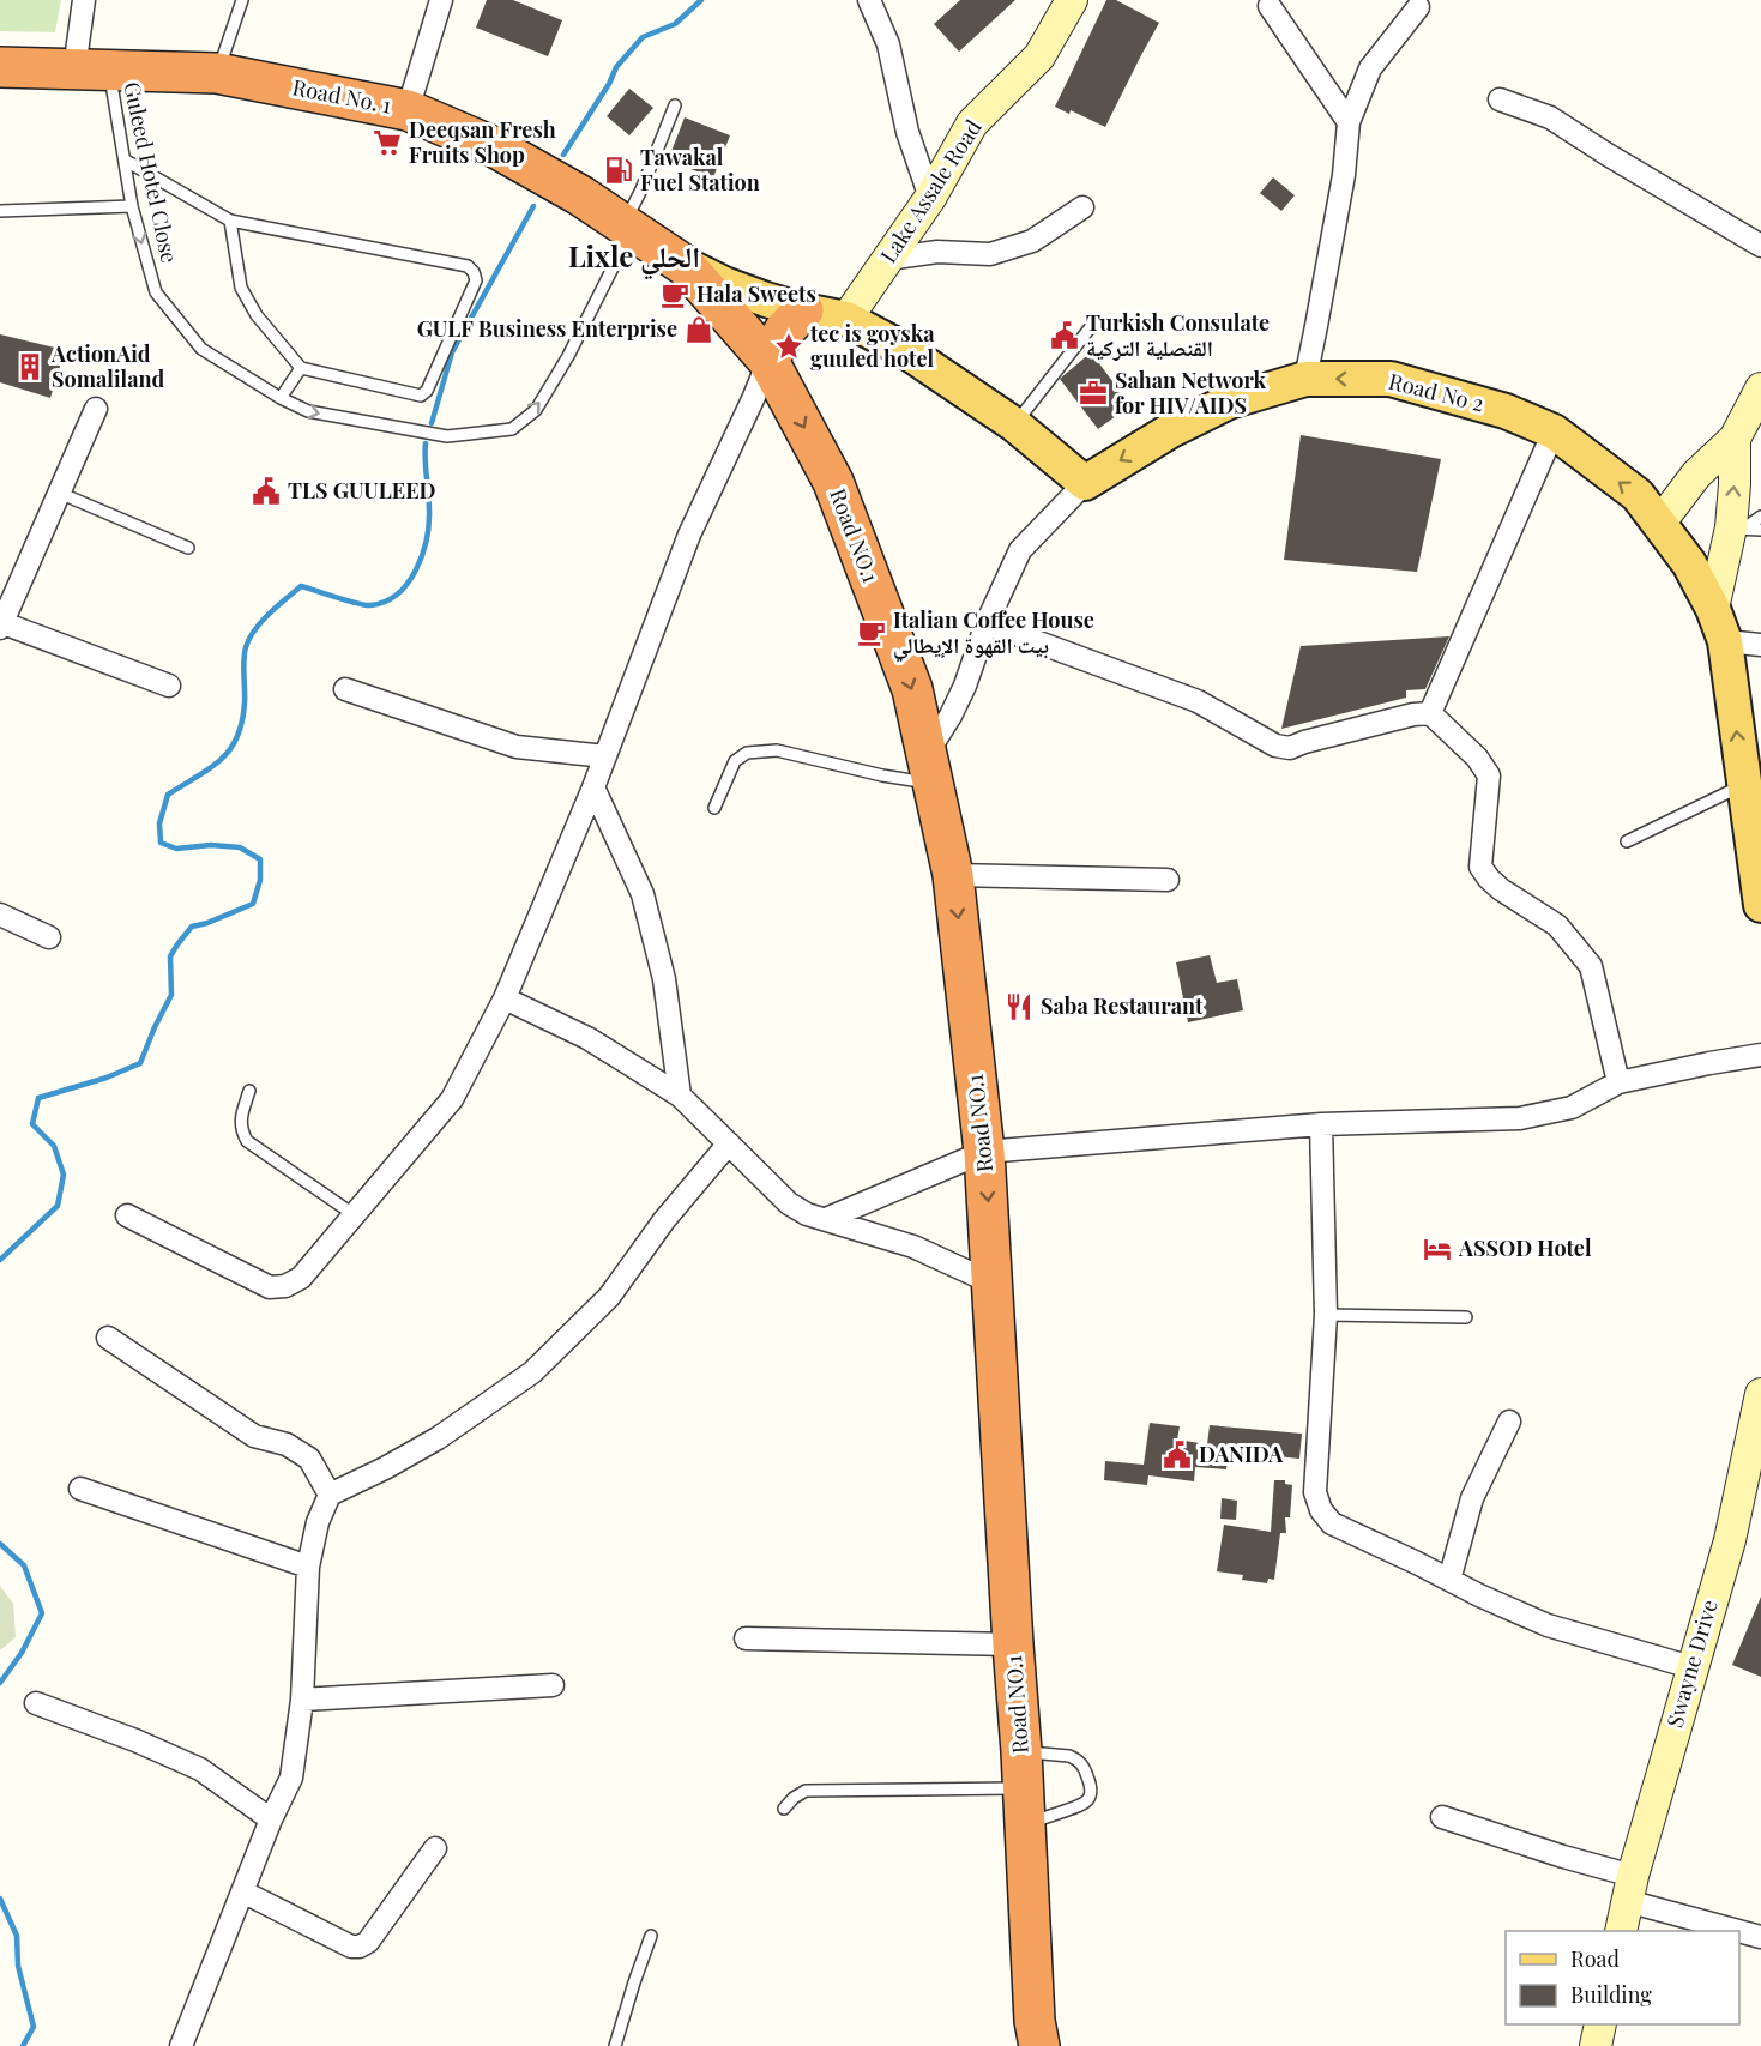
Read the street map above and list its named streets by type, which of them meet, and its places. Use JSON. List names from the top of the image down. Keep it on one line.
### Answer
{"streets":{"highway":["Road No. 1","Road NO.1"],"main road":["Road No 2"],"street":["Lake Assale Road","Swayne Drive"],"lane":["Guleed Hotel Close"]},"crossings":[["Road No. 1","Guleed Hotel Close"],["Road No. 1","Road NO.1"]],"one_way":["Road NO.1"],"districts":["Lixle الحلي"],"places":{"supermarket":["Deeqsan Fresh Fruits Shop"],"fuel station":["Tawakal Fuel Station"],"cafe":["Hala Sweets","Italian Coffee House بيت القهوة الإيطالي"],"shop":["GULF Business Enterprise"],"public building":["Turkish Consulate القنصلية التركية","TLS GUULEED","DANIDA"],"place":["tec is goyska guuled hotel"],"building":["ActionAid Somaliland"],"office":["Sahan Network for HIV/AIDS"],"restaurant":["Saba Restaurant"],"hotel":["ASSOD Hotel"]},"legend":["Road","Building"]}
